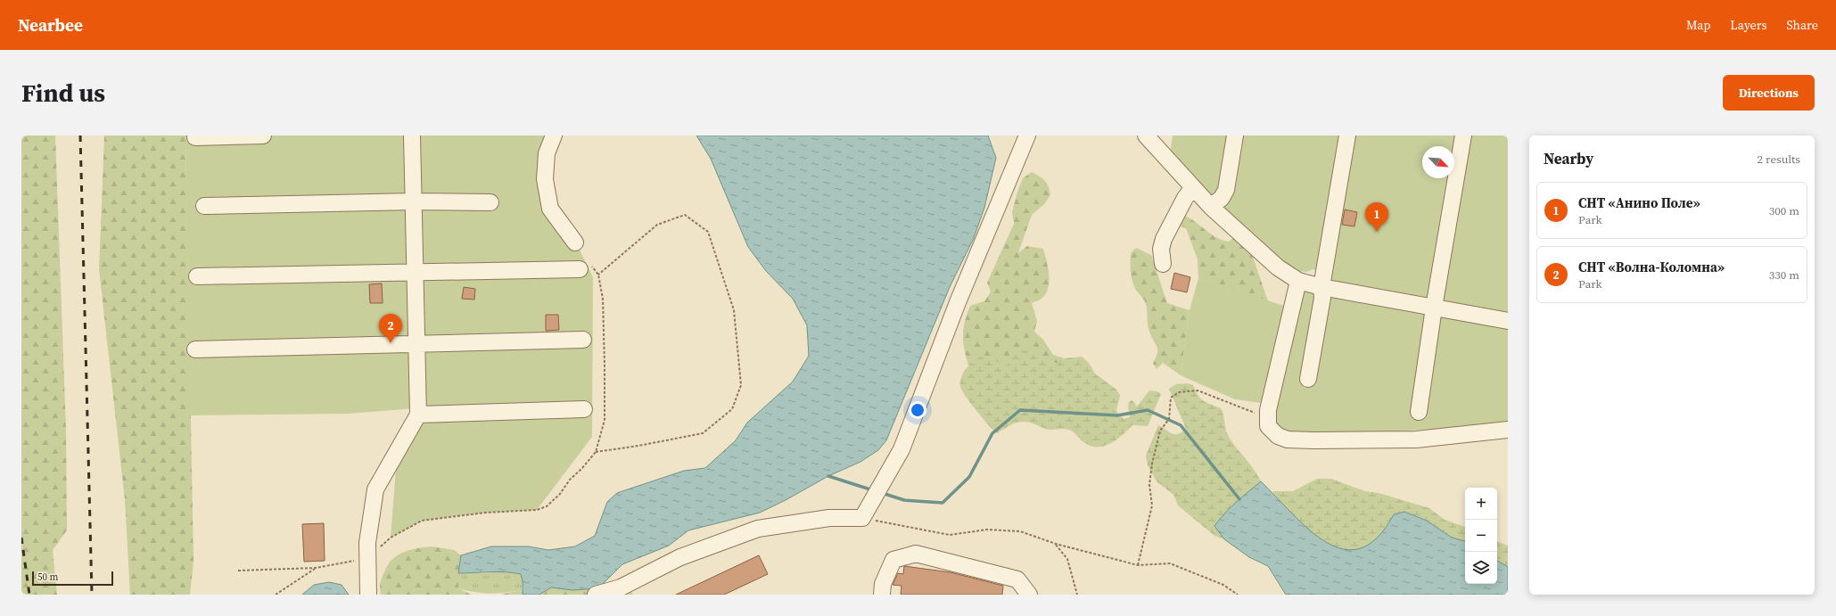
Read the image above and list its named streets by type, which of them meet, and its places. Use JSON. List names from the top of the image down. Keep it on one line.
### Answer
{"scale_bar":"50 m","north":"bottom right","page":{"header":"Nearbee","nav":["Map","Layers","Share"],"buttons":"Directions","title":"Find us","heading":["Nearby","2 results"],"list":[{"mark":"1","name":"СНТ «Анино Поле»","note":"Park","value":"300 m"},{"mark":"2","name":"СНТ «Волна-Коломна»","note":"Park","value":"330 m"}],"pins":["1","2"],"map_buttons":["+","−"],"scale":"50 m"}}
